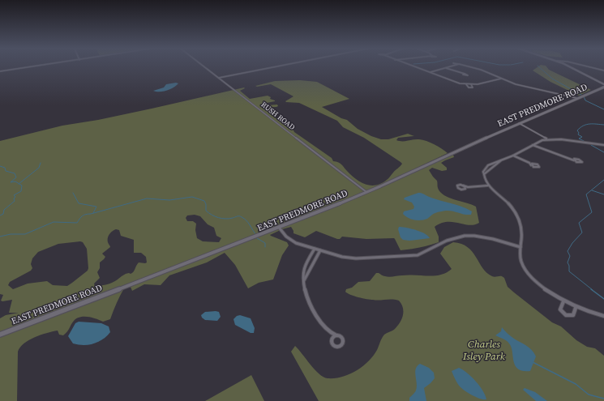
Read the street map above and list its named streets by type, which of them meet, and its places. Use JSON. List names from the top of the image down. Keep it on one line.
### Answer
{"streets":{"street":["EAST PREDMORE ROAD","RUSH ROAD"]},"crossings":[["EAST PREDMORE ROAD","RUSH ROAD"]],"parks":["Charles Isley Park"]}
